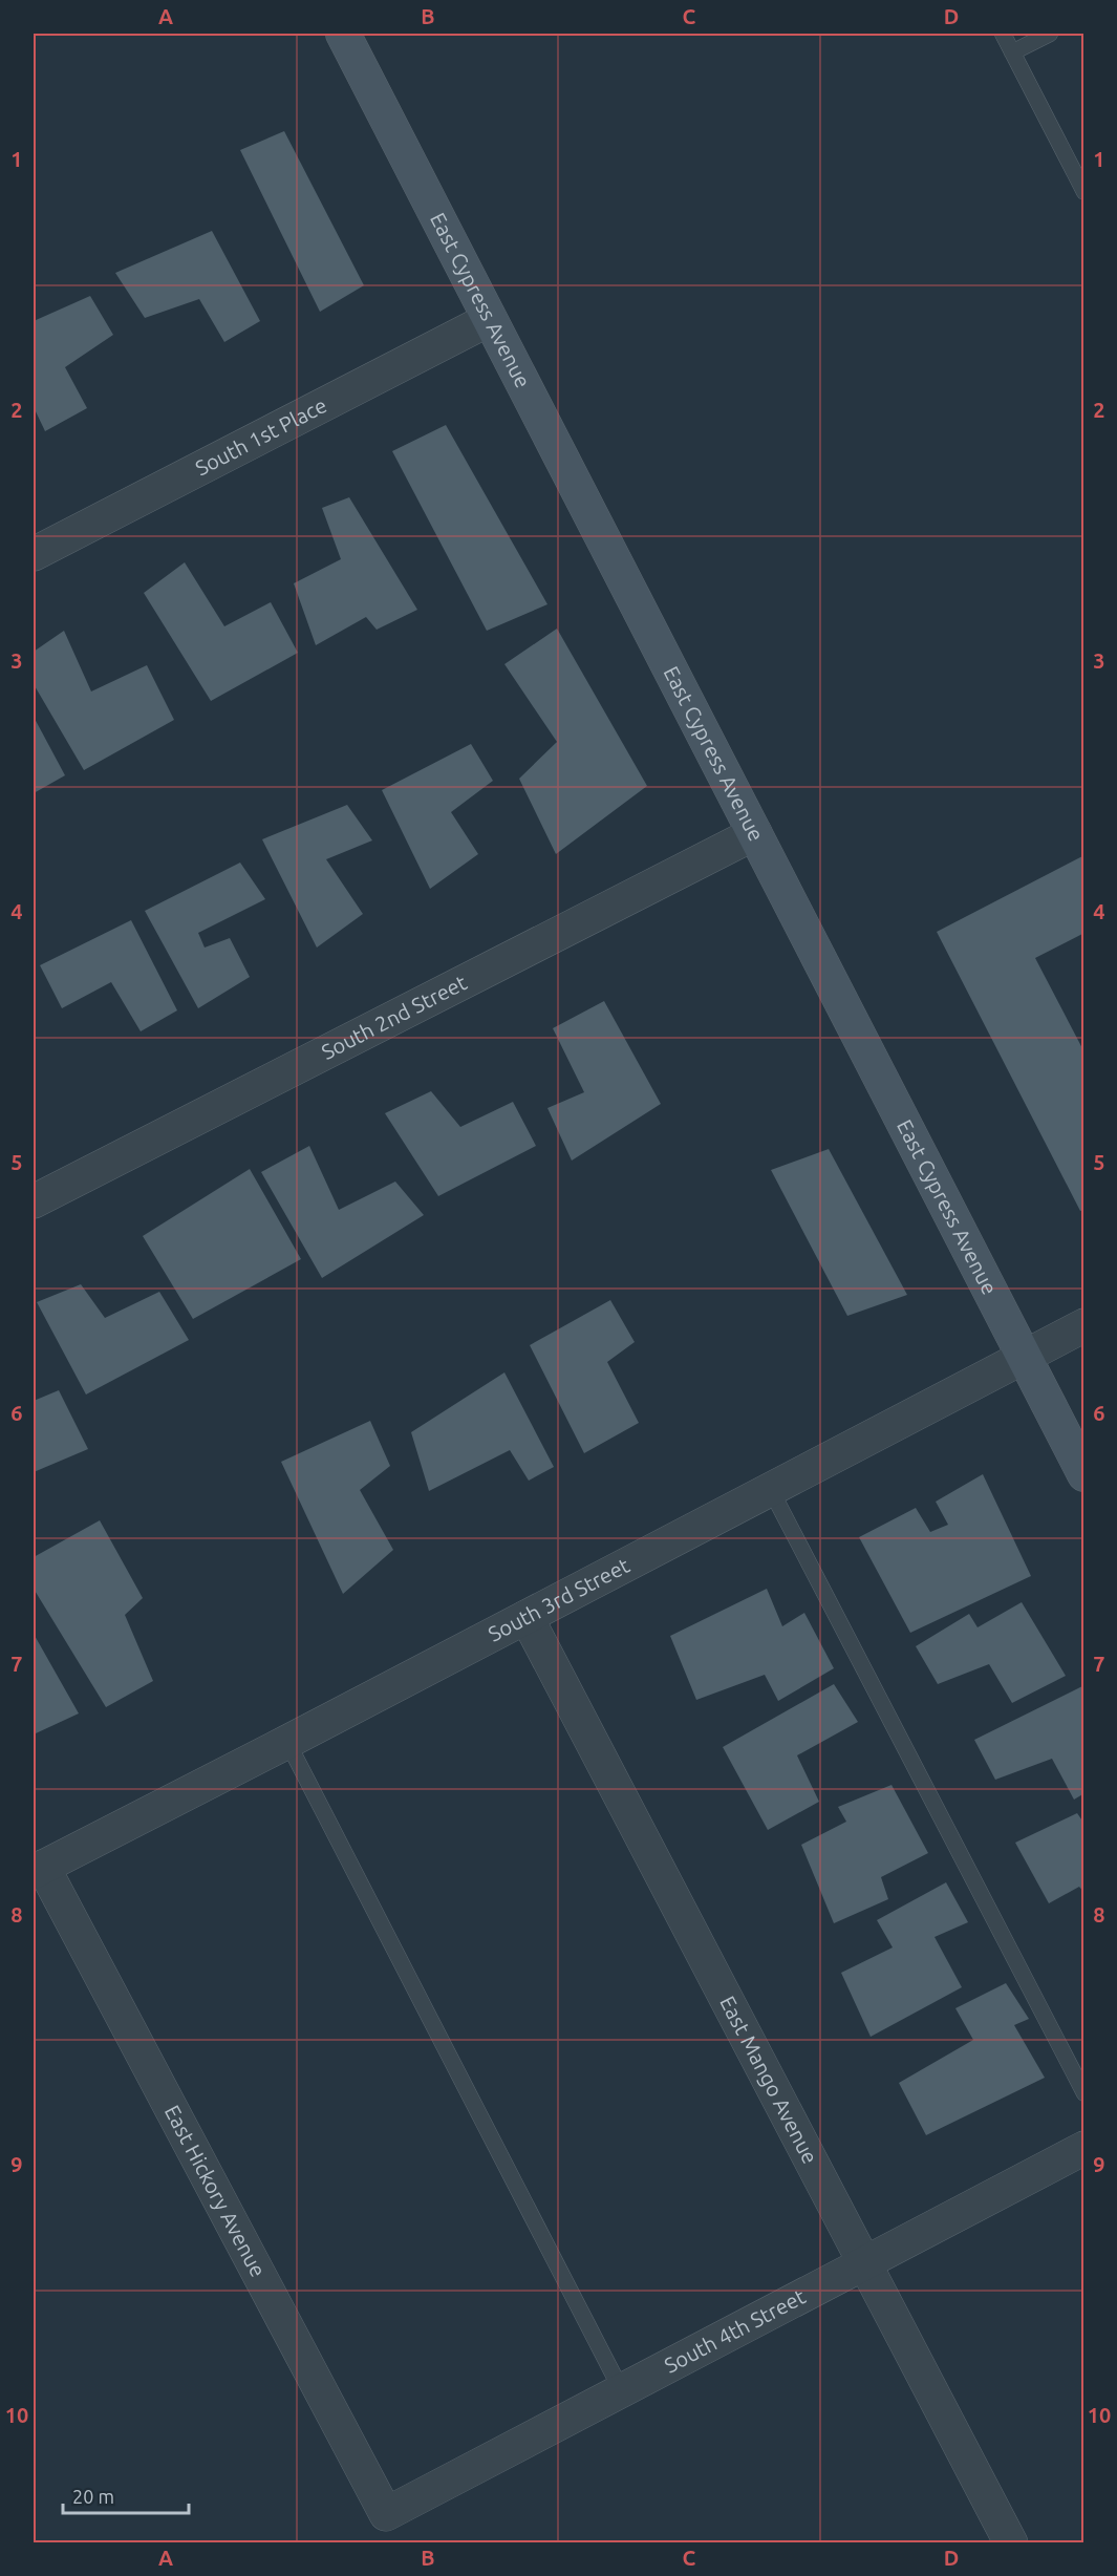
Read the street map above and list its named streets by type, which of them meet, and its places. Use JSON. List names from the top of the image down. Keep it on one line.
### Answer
{"streets":{"street":["East Cypress Avenue","South 1st Place","South 2nd Street","South 3rd Street","East Mango Avenue","East Hickory Avenue","South 4th Street"]},"crossings":[["East Cypress Avenue","South 1st Place"],["East Cypress Avenue","South 2nd Street"],["East Cypress Avenue","South 3rd Street"],["South 3rd Street","East Mango Avenue"],["South 3rd Street","East Hickory Avenue"],["East Mango Avenue","South 4th Street"],["East Hickory Avenue","South 4th Street"]],"scale_bar":"20 m","grid":{"columns":["A","B","C","D"],"rows":["1","2","3","4","5","6","7","8","9","10"]}}
